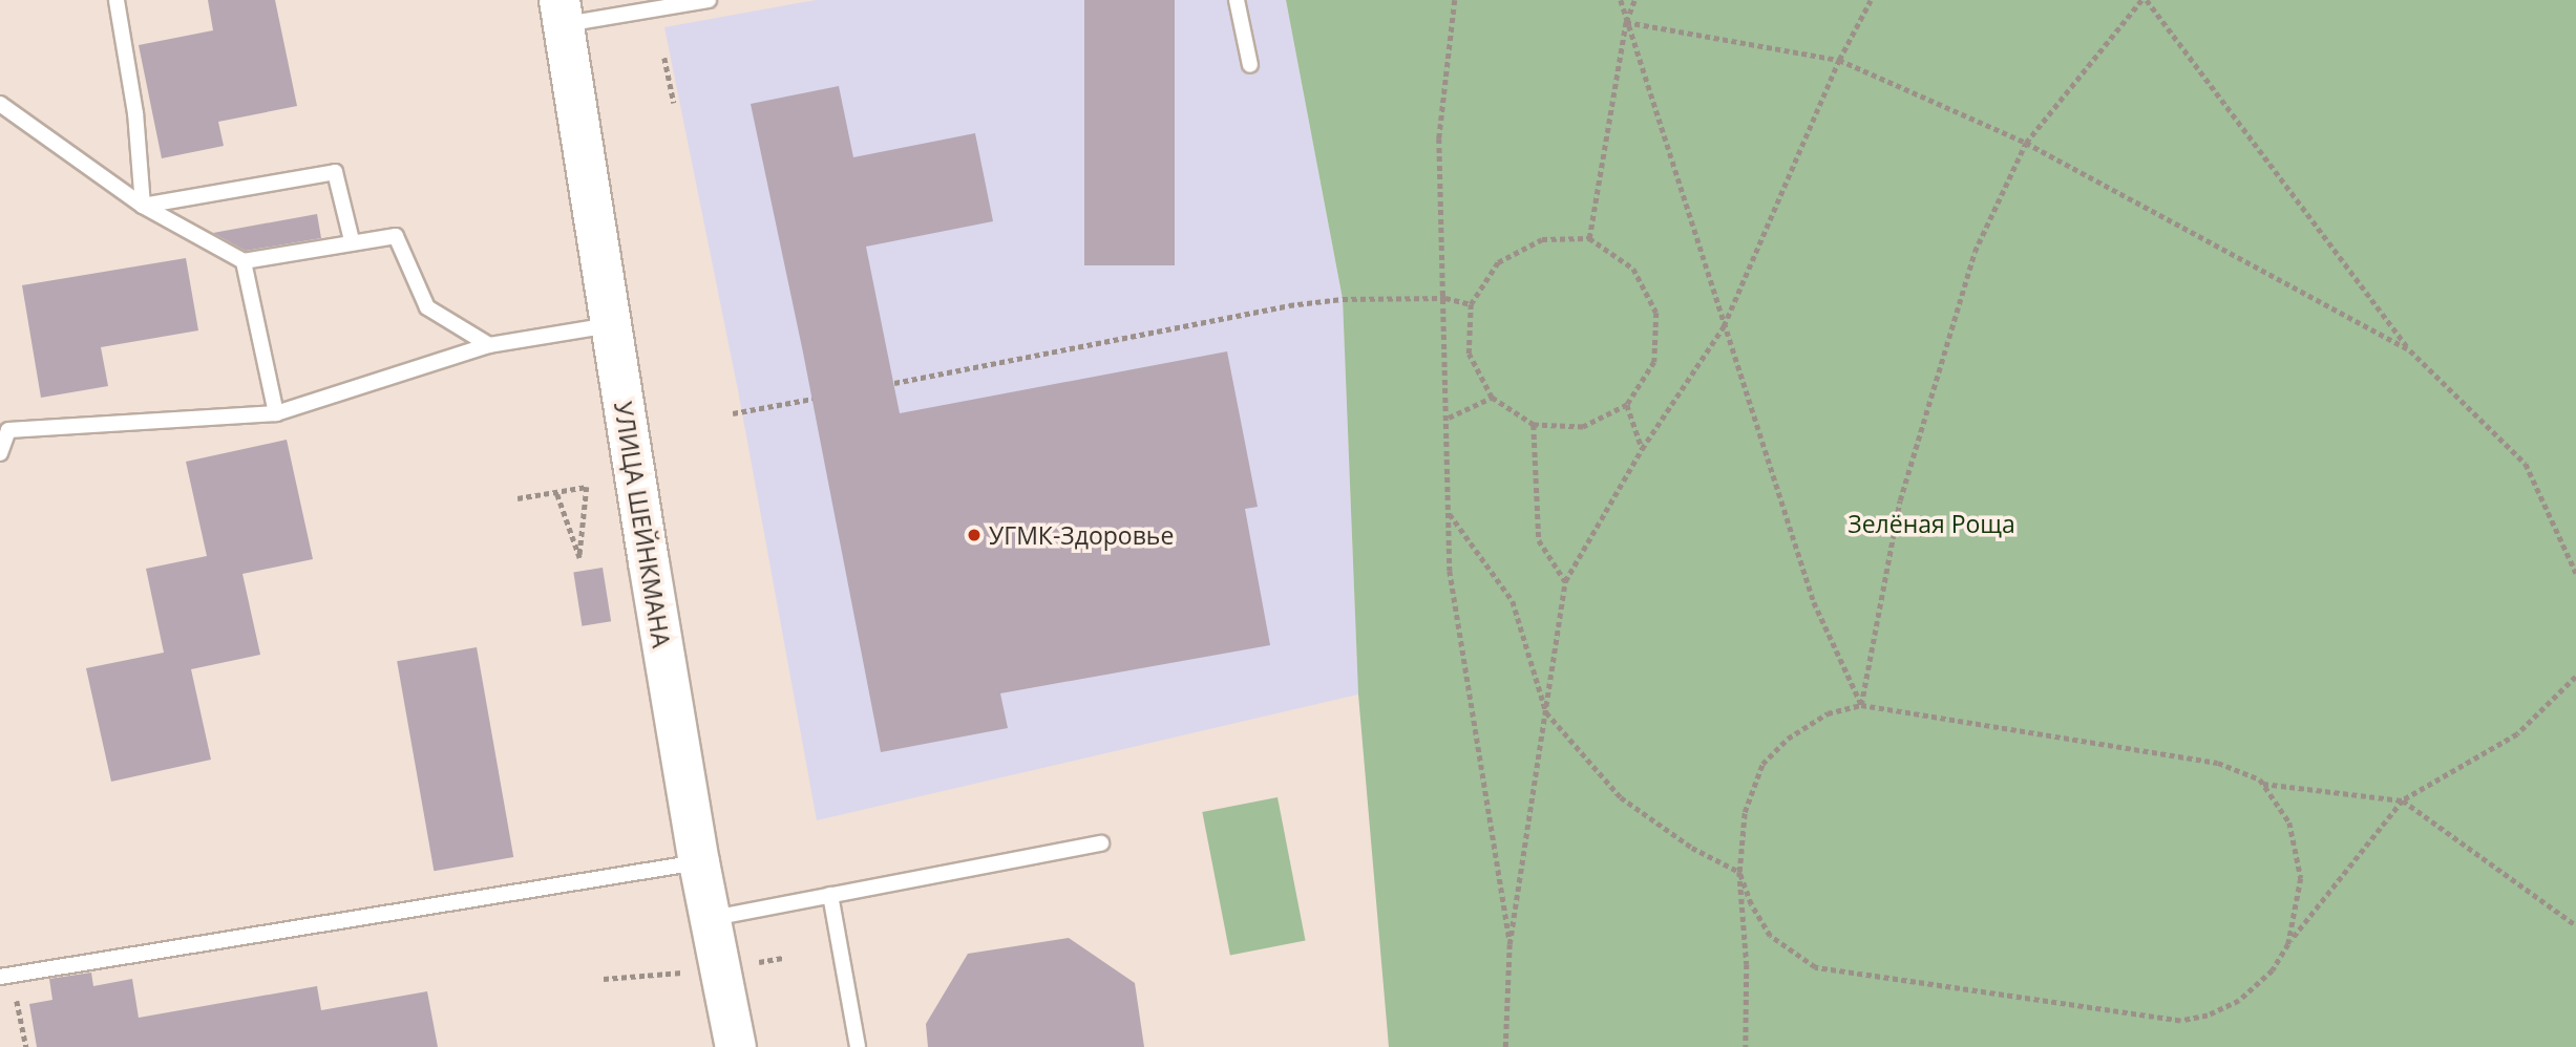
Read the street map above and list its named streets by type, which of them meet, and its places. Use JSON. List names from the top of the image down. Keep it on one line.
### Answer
{"streets":{"street":["УЛИЦА ШЕЙНКМАНА"]},"parks":["Зелёная Роща"],"places":["УГМК-Здоровье"]}
